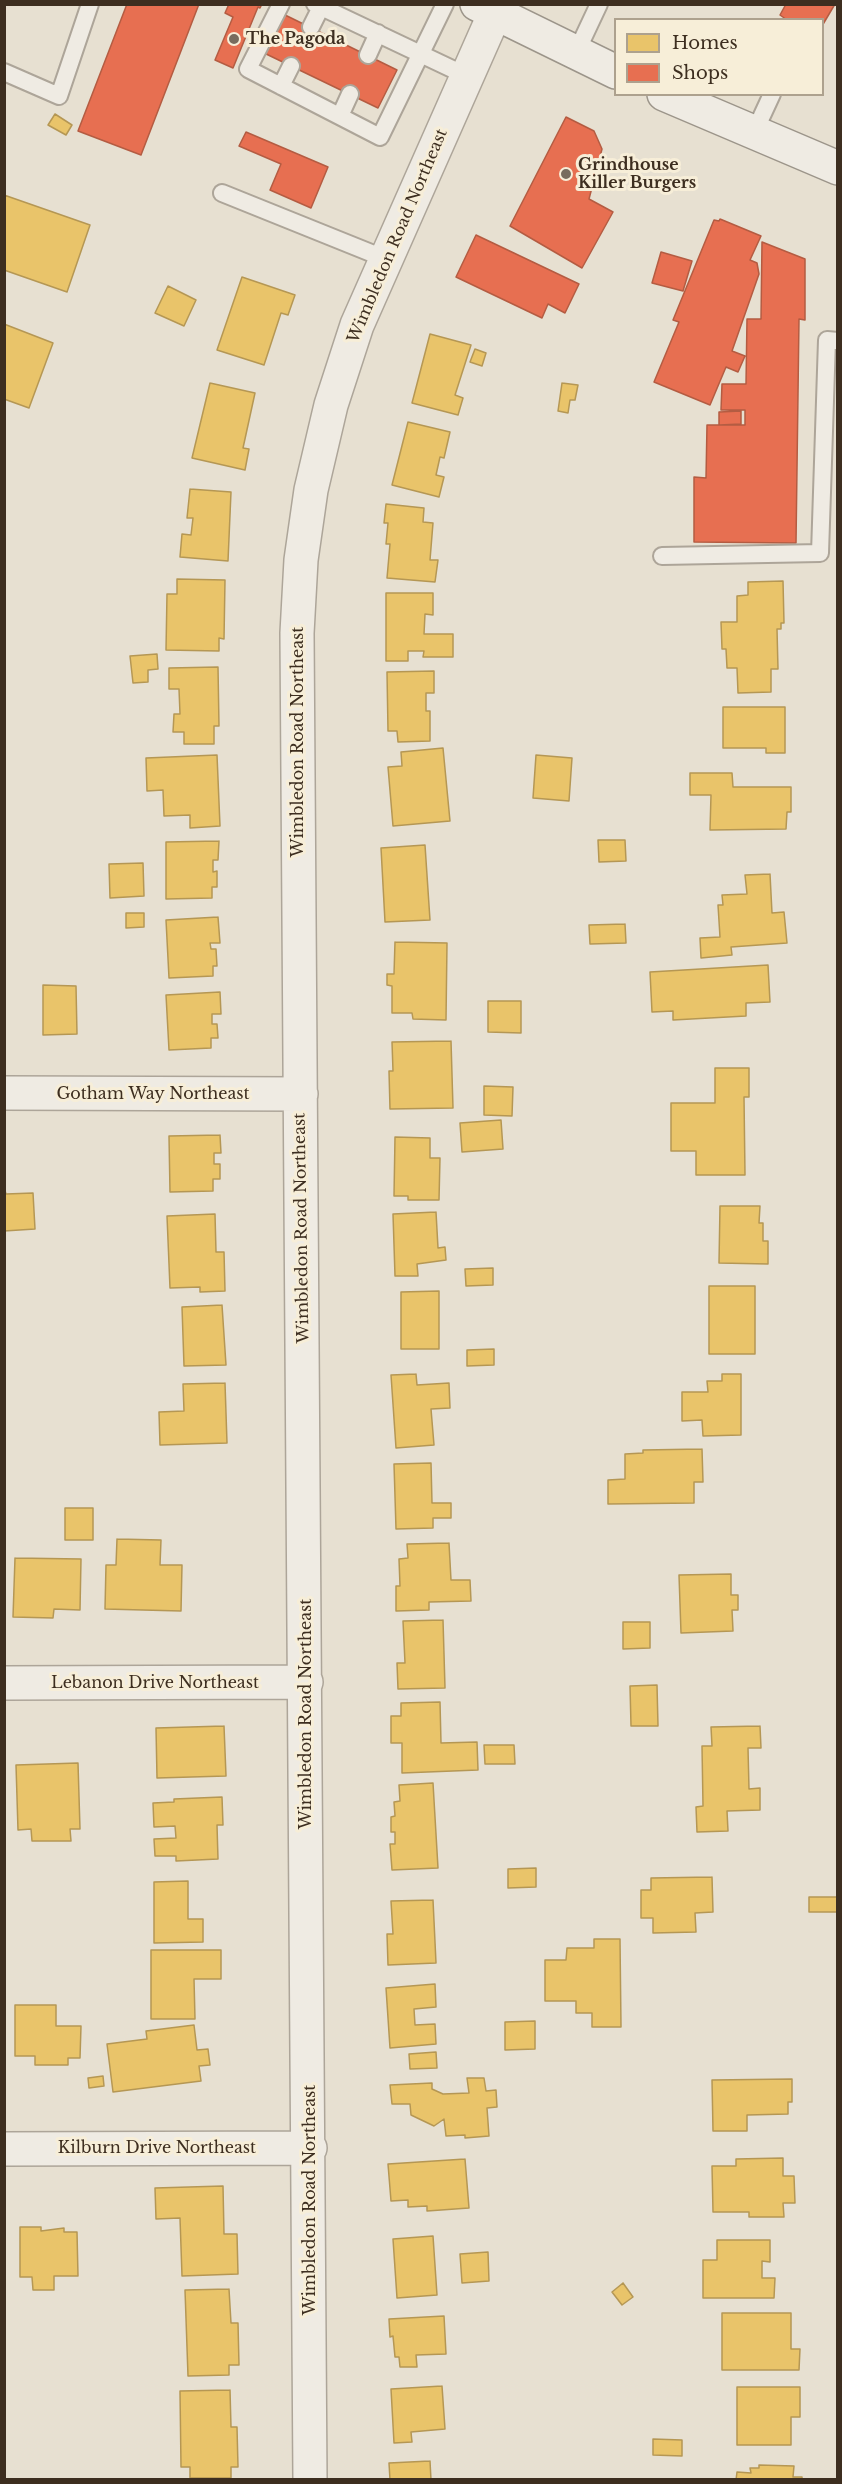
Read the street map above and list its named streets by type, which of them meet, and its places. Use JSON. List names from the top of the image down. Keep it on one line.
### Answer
{"streets":{"street":["Wimbledon Road Northeast","Gotham Way Northeast","Lebanon Drive Northeast","Kilburn Drive Northeast"]},"crossings":[["Wimbledon Road Northeast","Gotham Way Northeast"],["Wimbledon Road Northeast","Lebanon Drive Northeast"],["Wimbledon Road Northeast","Kilburn Drive Northeast"]],"places":["The Pagoda","Grindhouse Killer Burgers"],"legend":["Homes","Shops"]}
